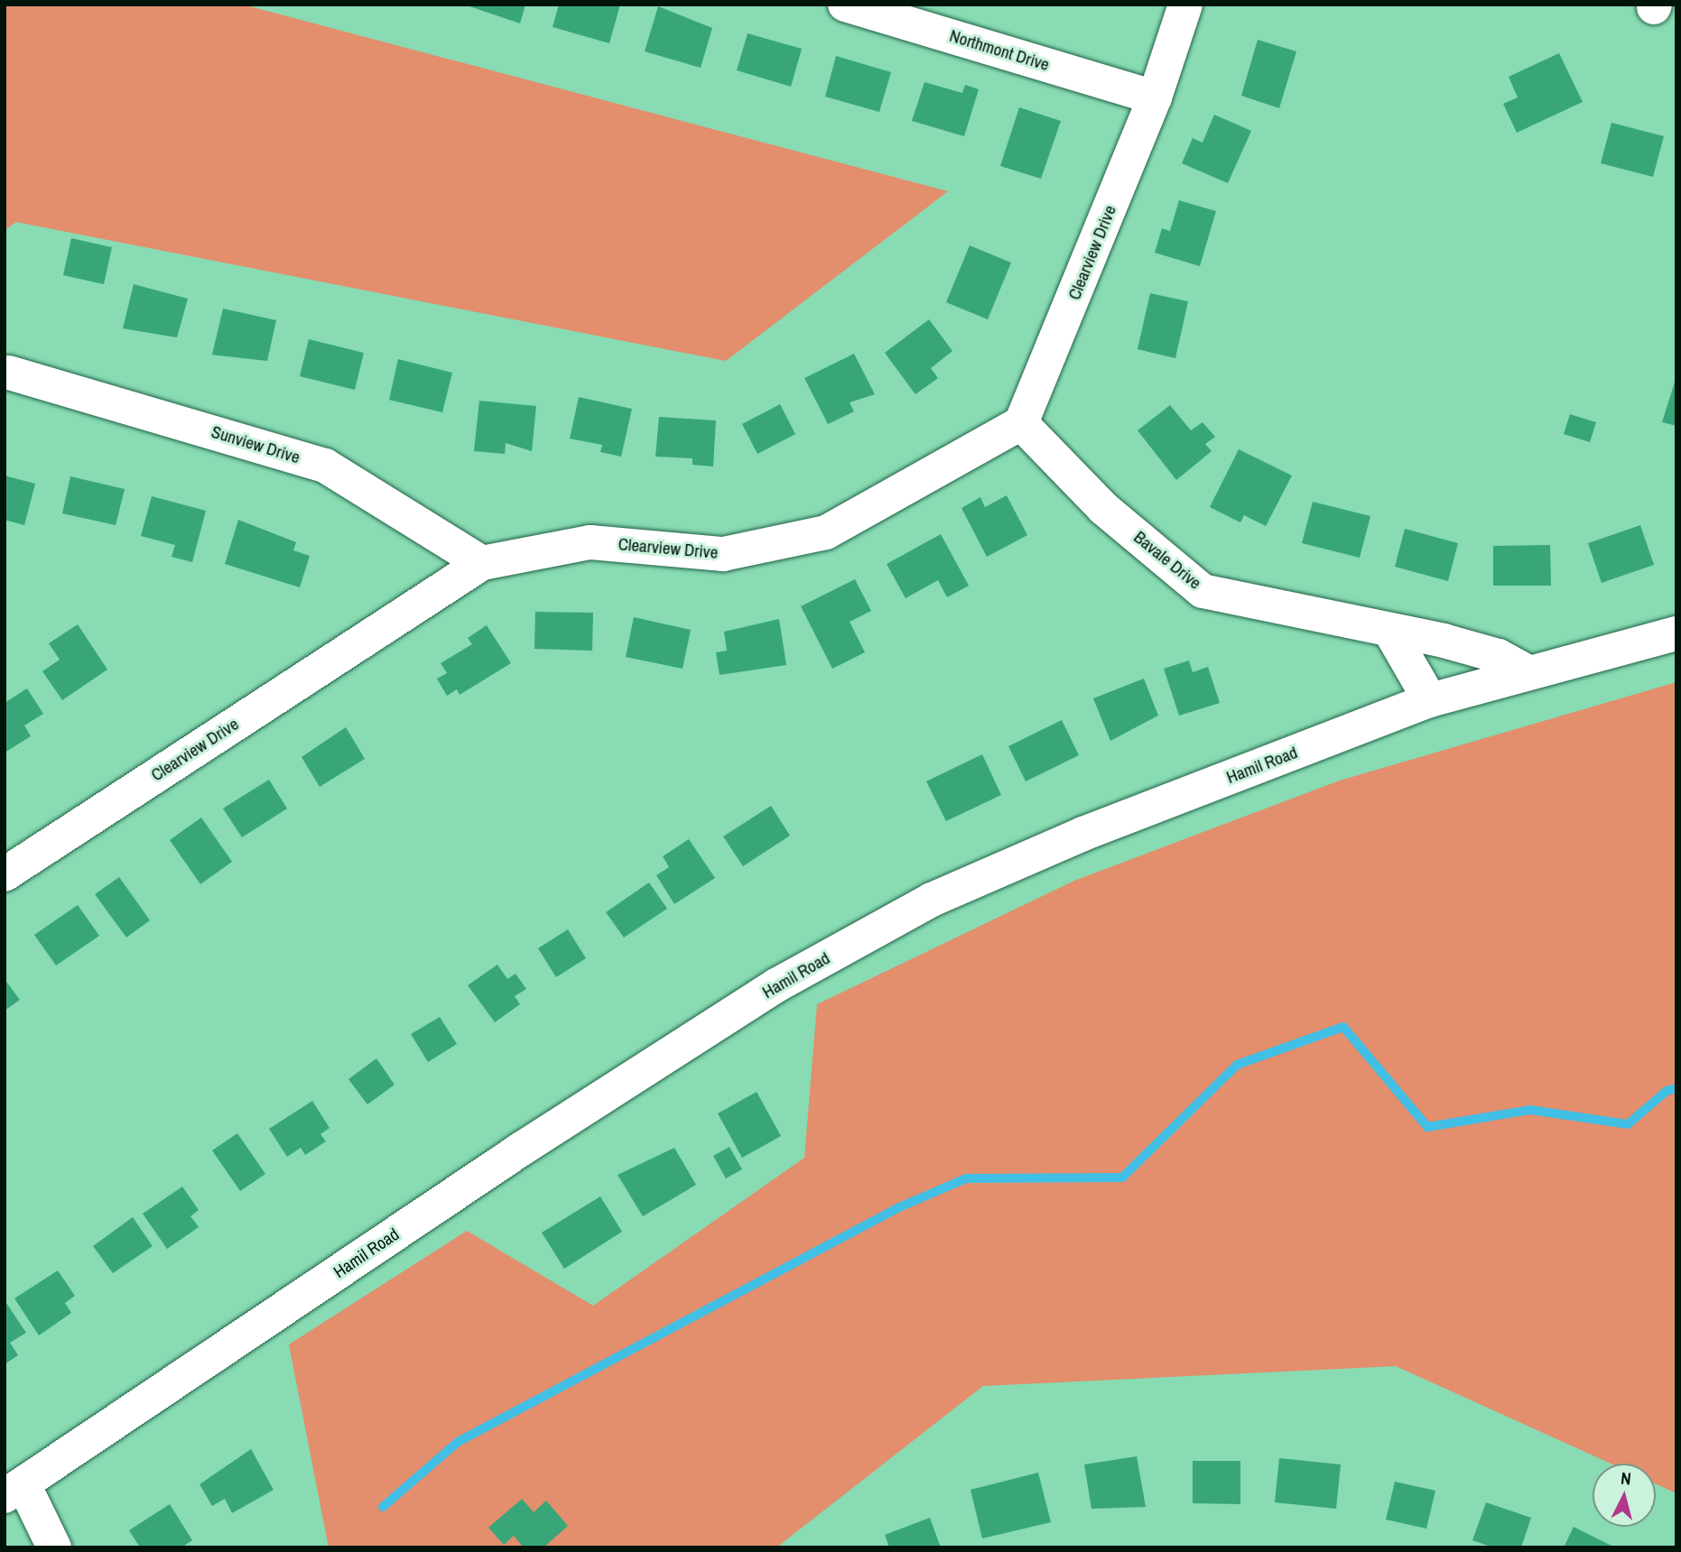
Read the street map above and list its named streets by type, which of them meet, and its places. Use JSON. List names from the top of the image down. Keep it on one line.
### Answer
{"streets":{"street":["Northmont Drive","Clearview Drive","Sunview Drive","Bavale Drive","Hamil Road"]},"crossings":[["Northmont Drive","Clearview Drive"],["Clearview Drive","Sunview Drive"],["Clearview Drive","Bavale Drive"],["Bavale Drive","Hamil Road"]],"north":"top"}
